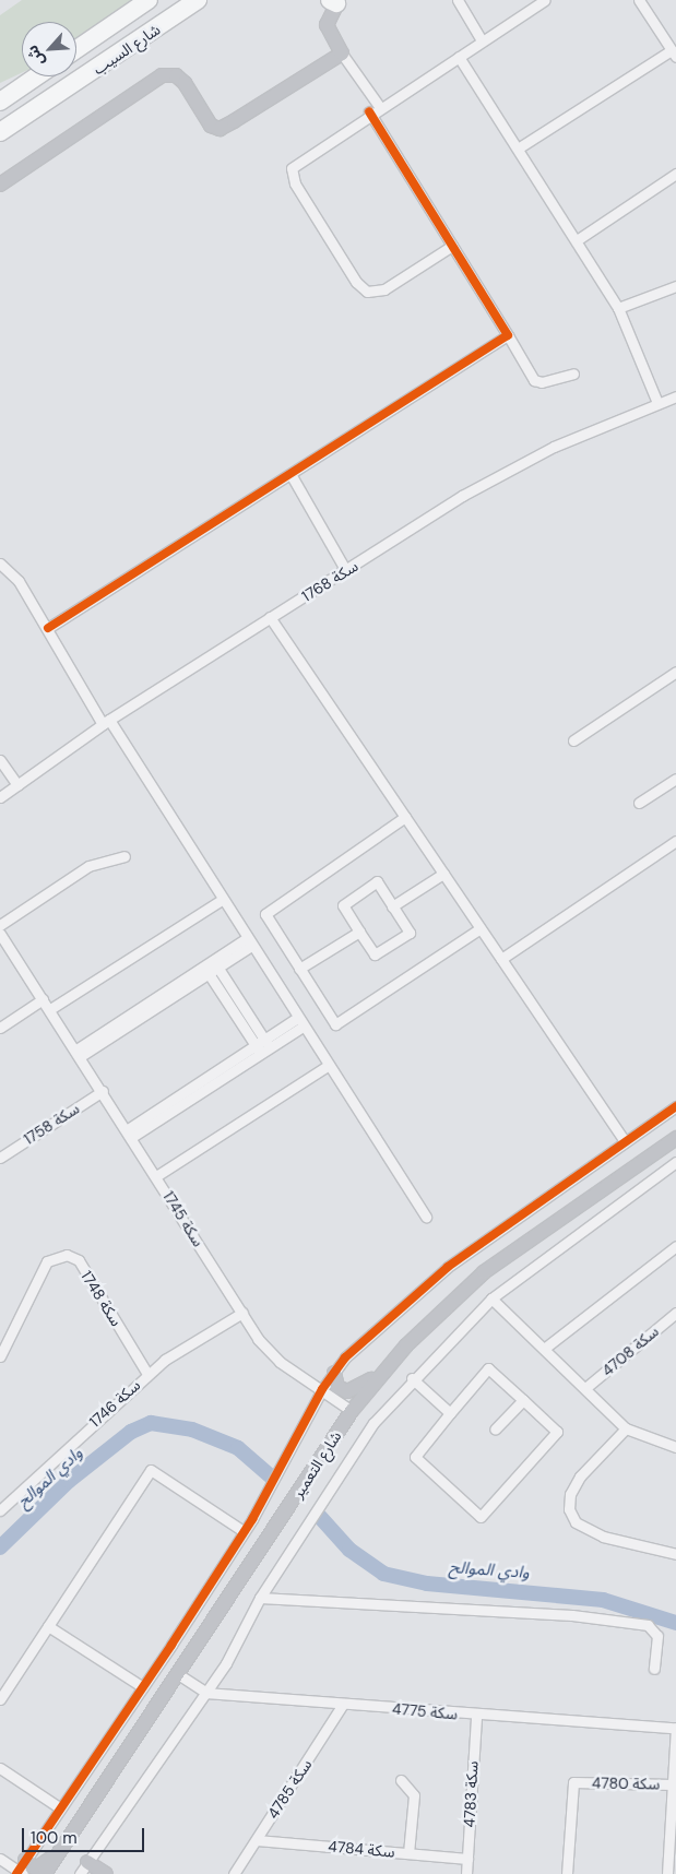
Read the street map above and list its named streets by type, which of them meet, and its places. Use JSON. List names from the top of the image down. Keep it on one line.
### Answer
{"streets":{"highway":["شارع السيب"],"main road":["شارع التعمير"],"street":["سكة 1768","سكة 1758","سكة 1745","سكة 1748","سكة 4708","سكة 1746","سكة 4775","سكة 4780","سكة 4785","سكة 4783","سكة 4784"]},"crossings":[["سكة 1758","سكة 1745"],["سكة 1745","سكة 1746"],["سكة 1745","شارع التعمير"],["سكة 1748","سكة 1746"],["شارع التعمير","سكة 4775"],["سكة 4775","سكة 4785"],["سكة 4775","سكة 4783"],["سكة 4785","سكة 4784"],["سكة 4783","سكة 4784"]],"water":["وادي الموالح"],"scale_bar":"100 m","north":"bottom left"}
